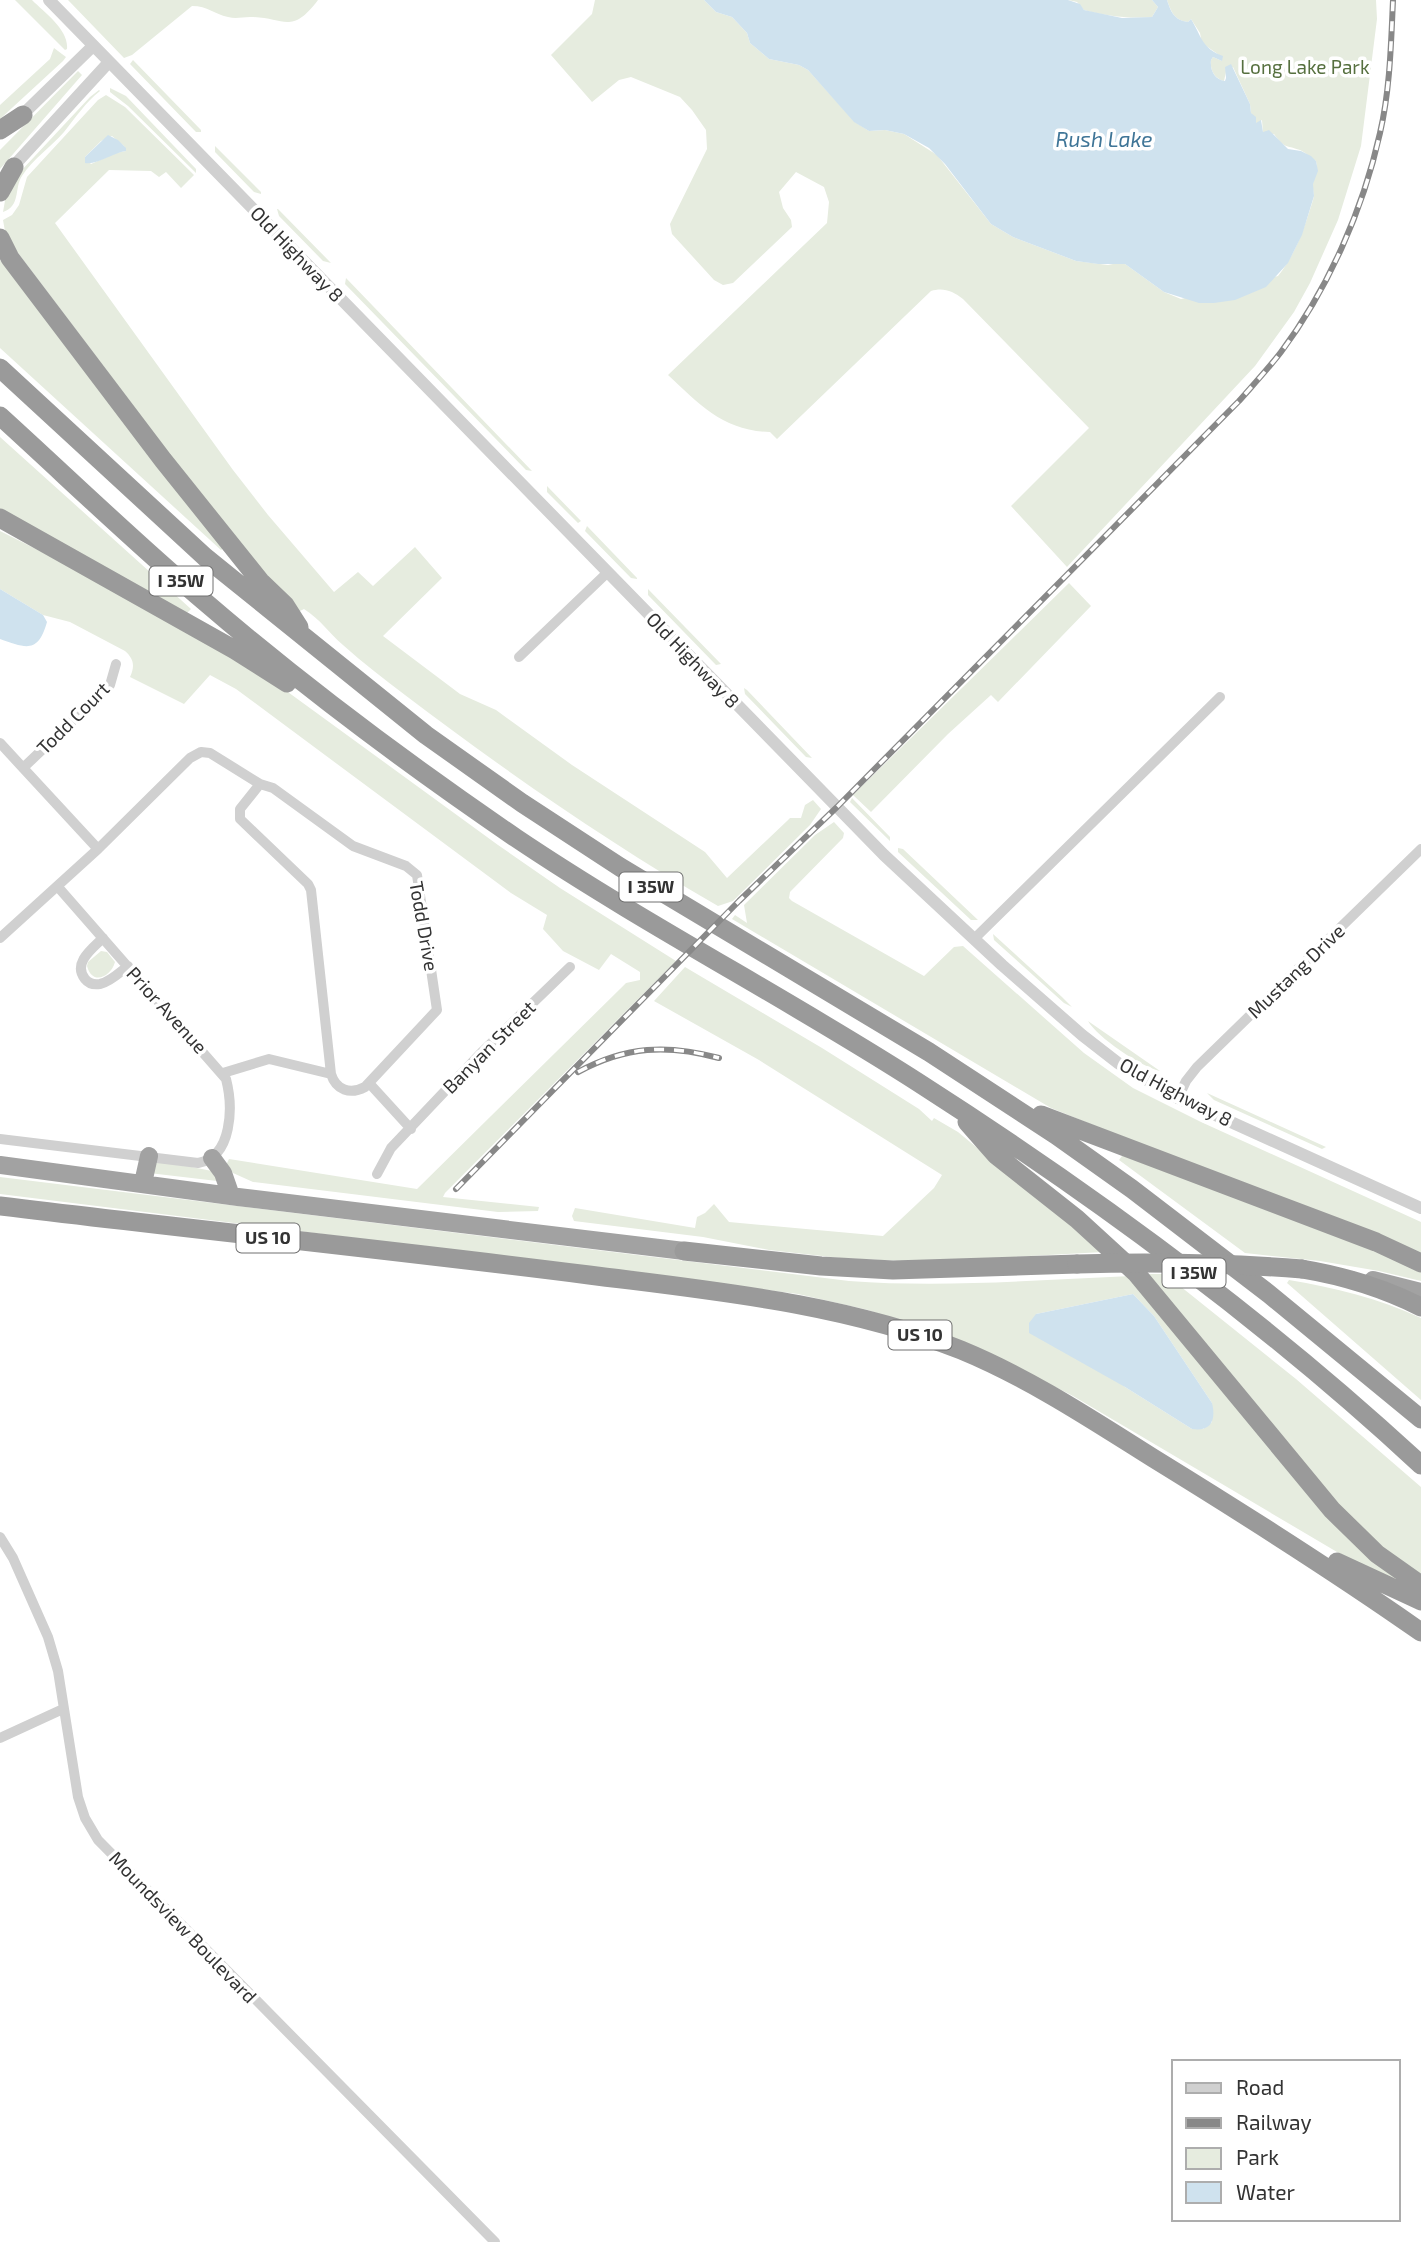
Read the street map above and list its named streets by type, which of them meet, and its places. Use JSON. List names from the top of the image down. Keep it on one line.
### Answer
{"streets":{"highway":["I 35W","US 10"],"street":["Old Highway 8","Todd Court","Todd Drive","Mustang Drive","Prior Avenue","Banyan Street","Moundsview Boulevard"]},"crossings":[["Old Highway 8","Mustang Drive"],["Todd Drive","Prior Avenue"]],"water":["Rush Lake"],"parks":["Long Lake Park"],"legend":["Road","Railway","Park","Water"]}
